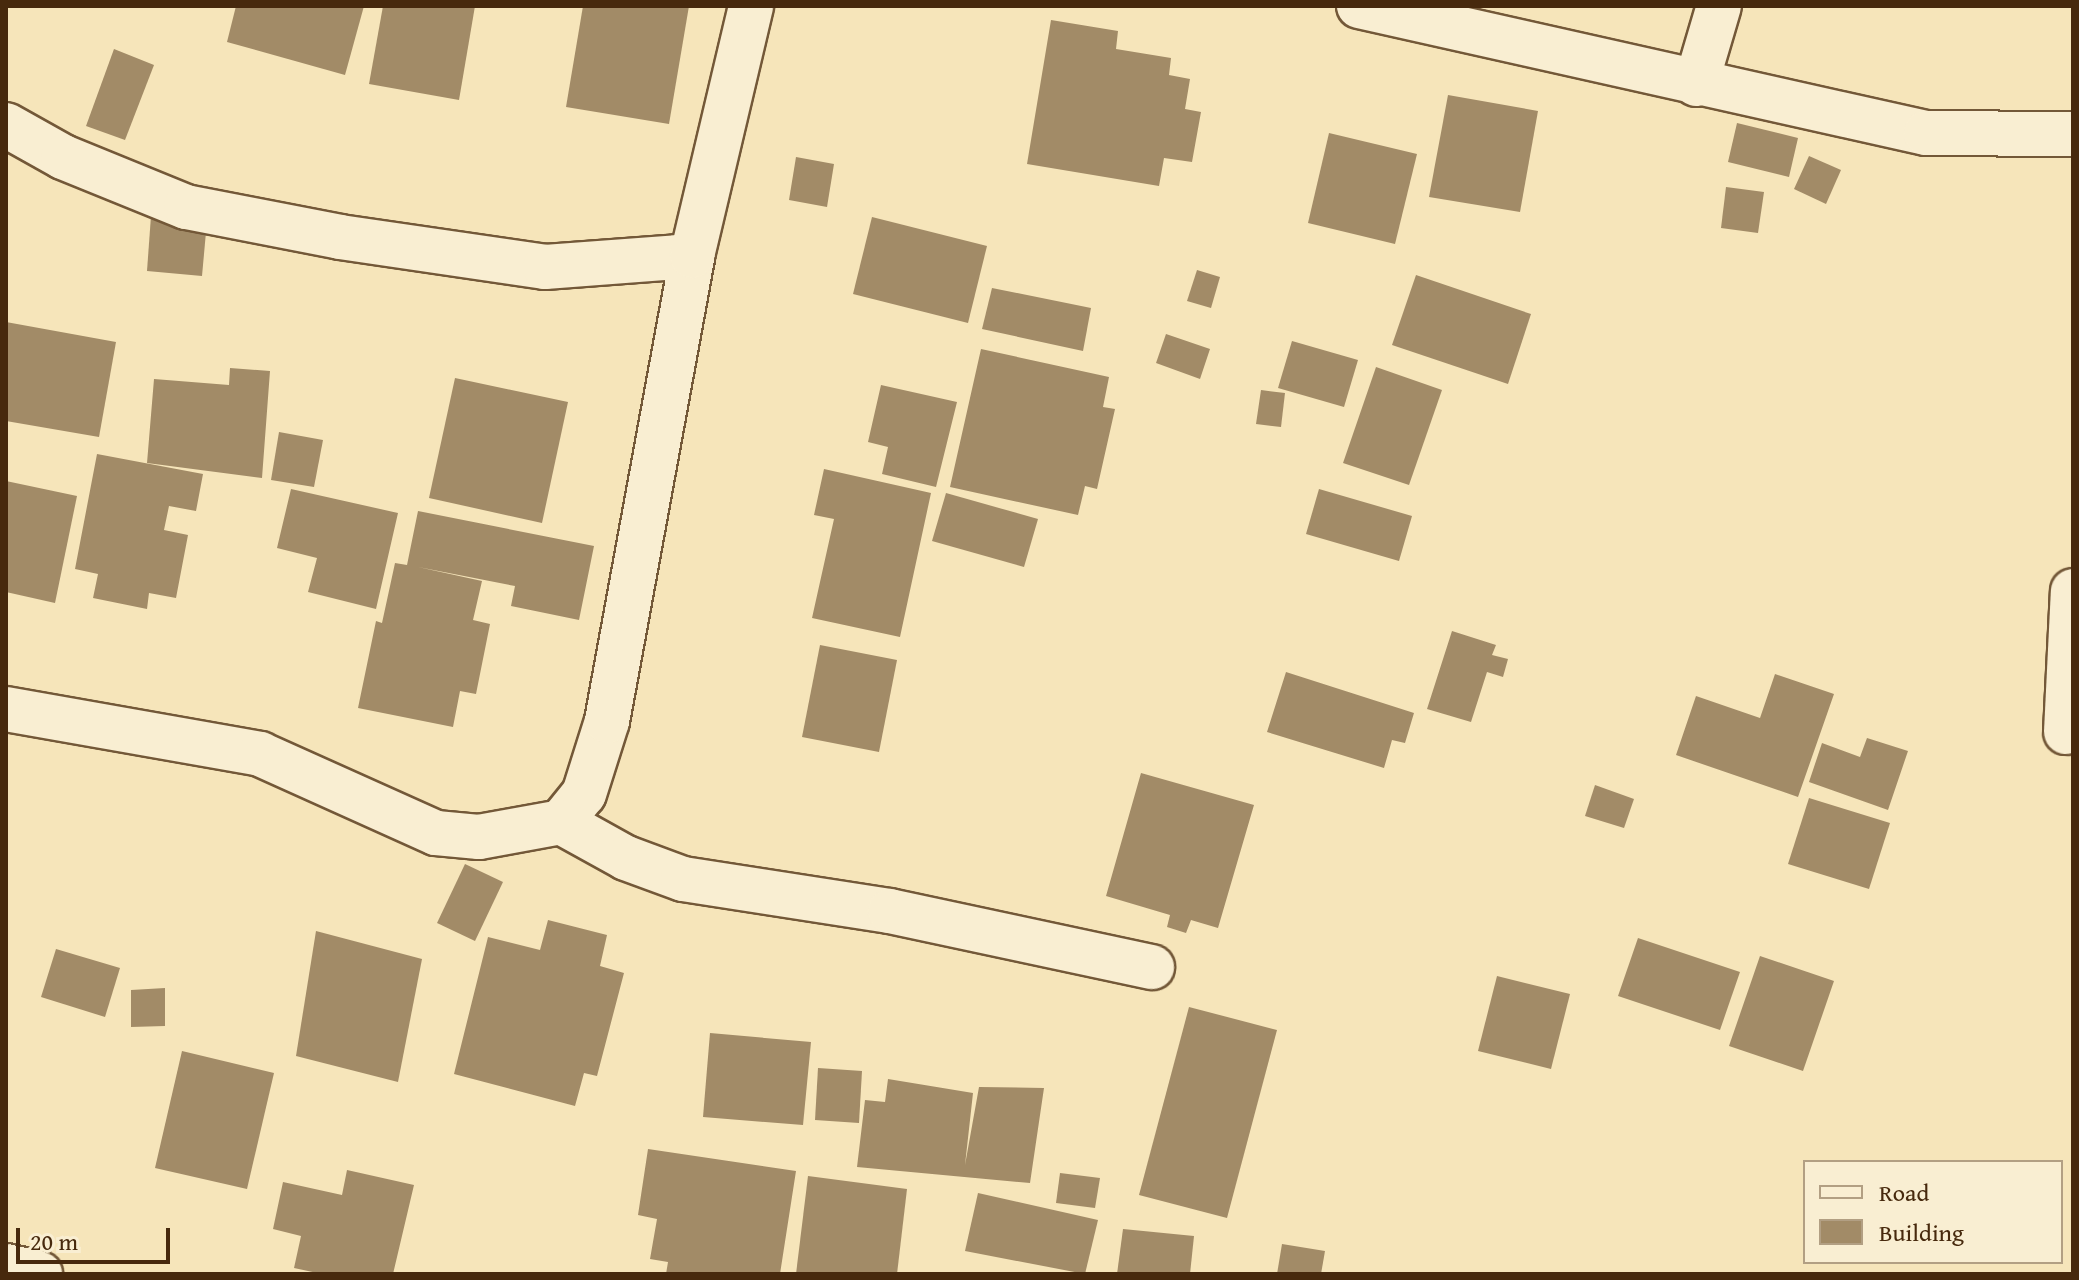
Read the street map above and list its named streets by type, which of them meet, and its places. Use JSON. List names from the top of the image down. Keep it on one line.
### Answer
{"legend":["Road","Building"],"scale_bar":"20 m"}
